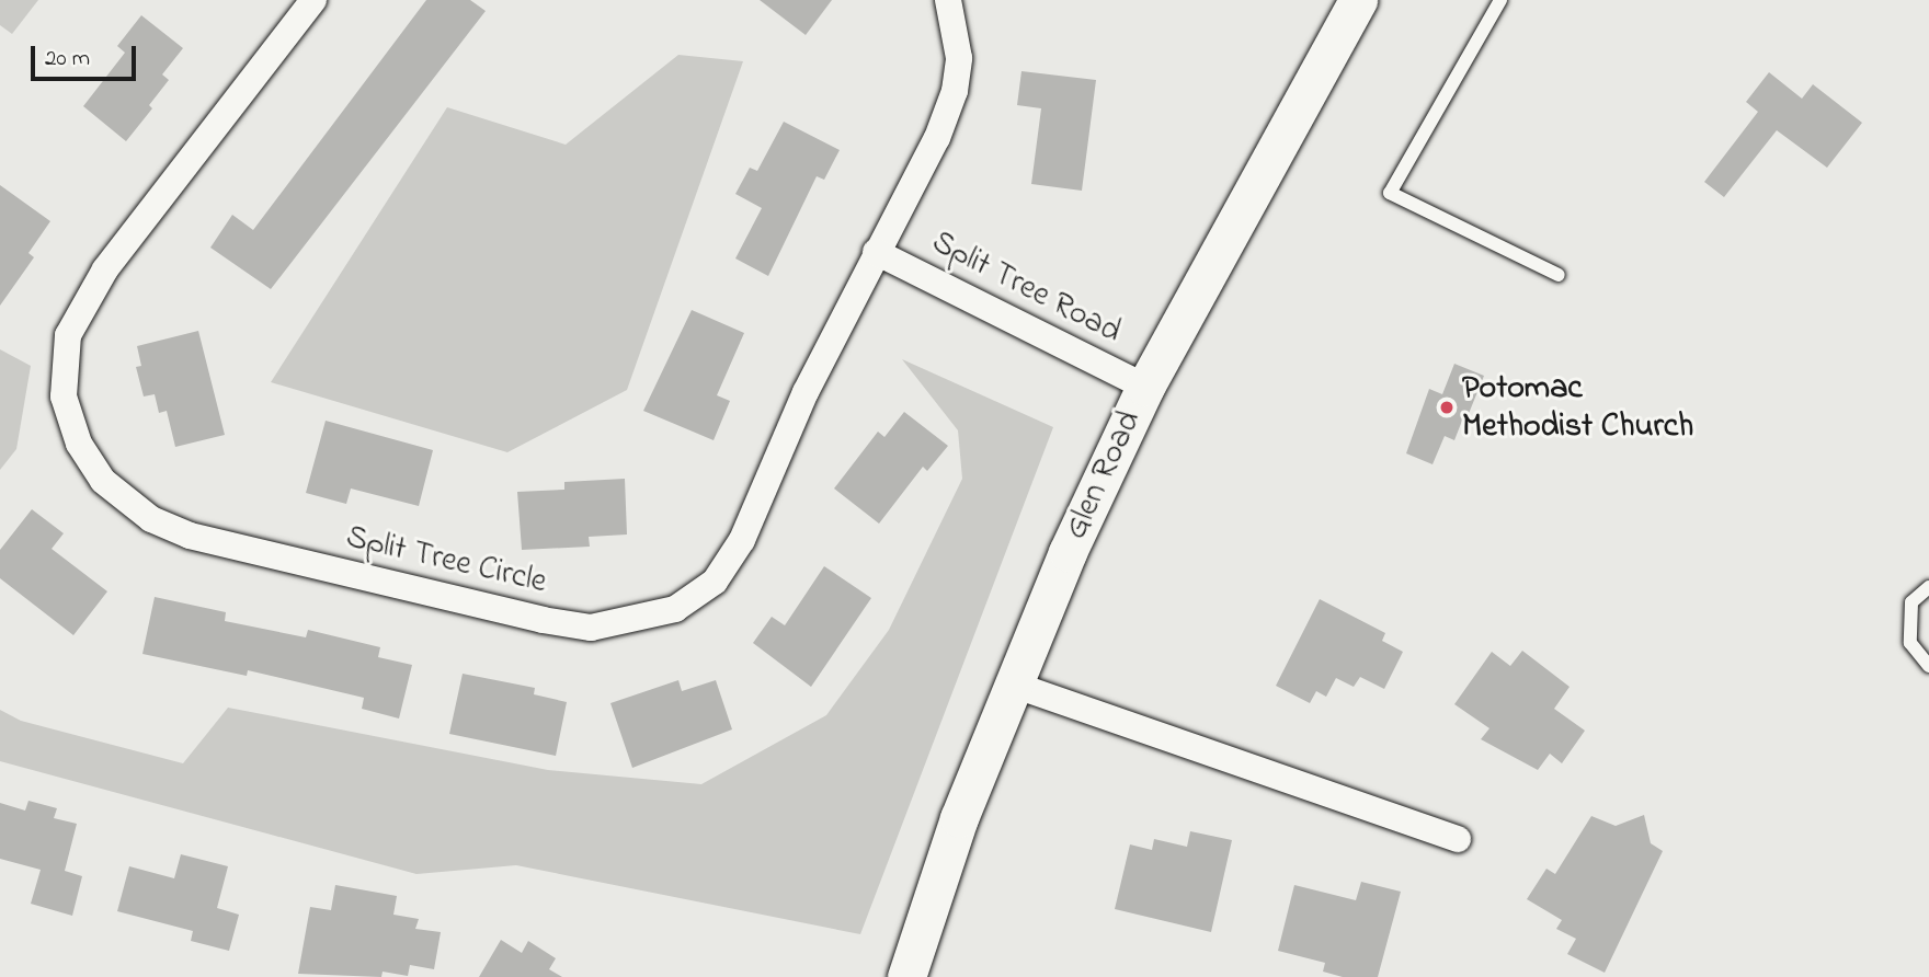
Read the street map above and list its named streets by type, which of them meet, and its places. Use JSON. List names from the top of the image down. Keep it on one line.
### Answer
{"streets":{"main road":["Glen Road"],"street":["Split Tree Road","Split Tree Circle"]},"crossings":[["Split Tree Road","Glen Road"],["Split Tree Road","Split Tree Circle"]],"places":["Potomac Methodist Church"],"scale_bar":"20 m"}
